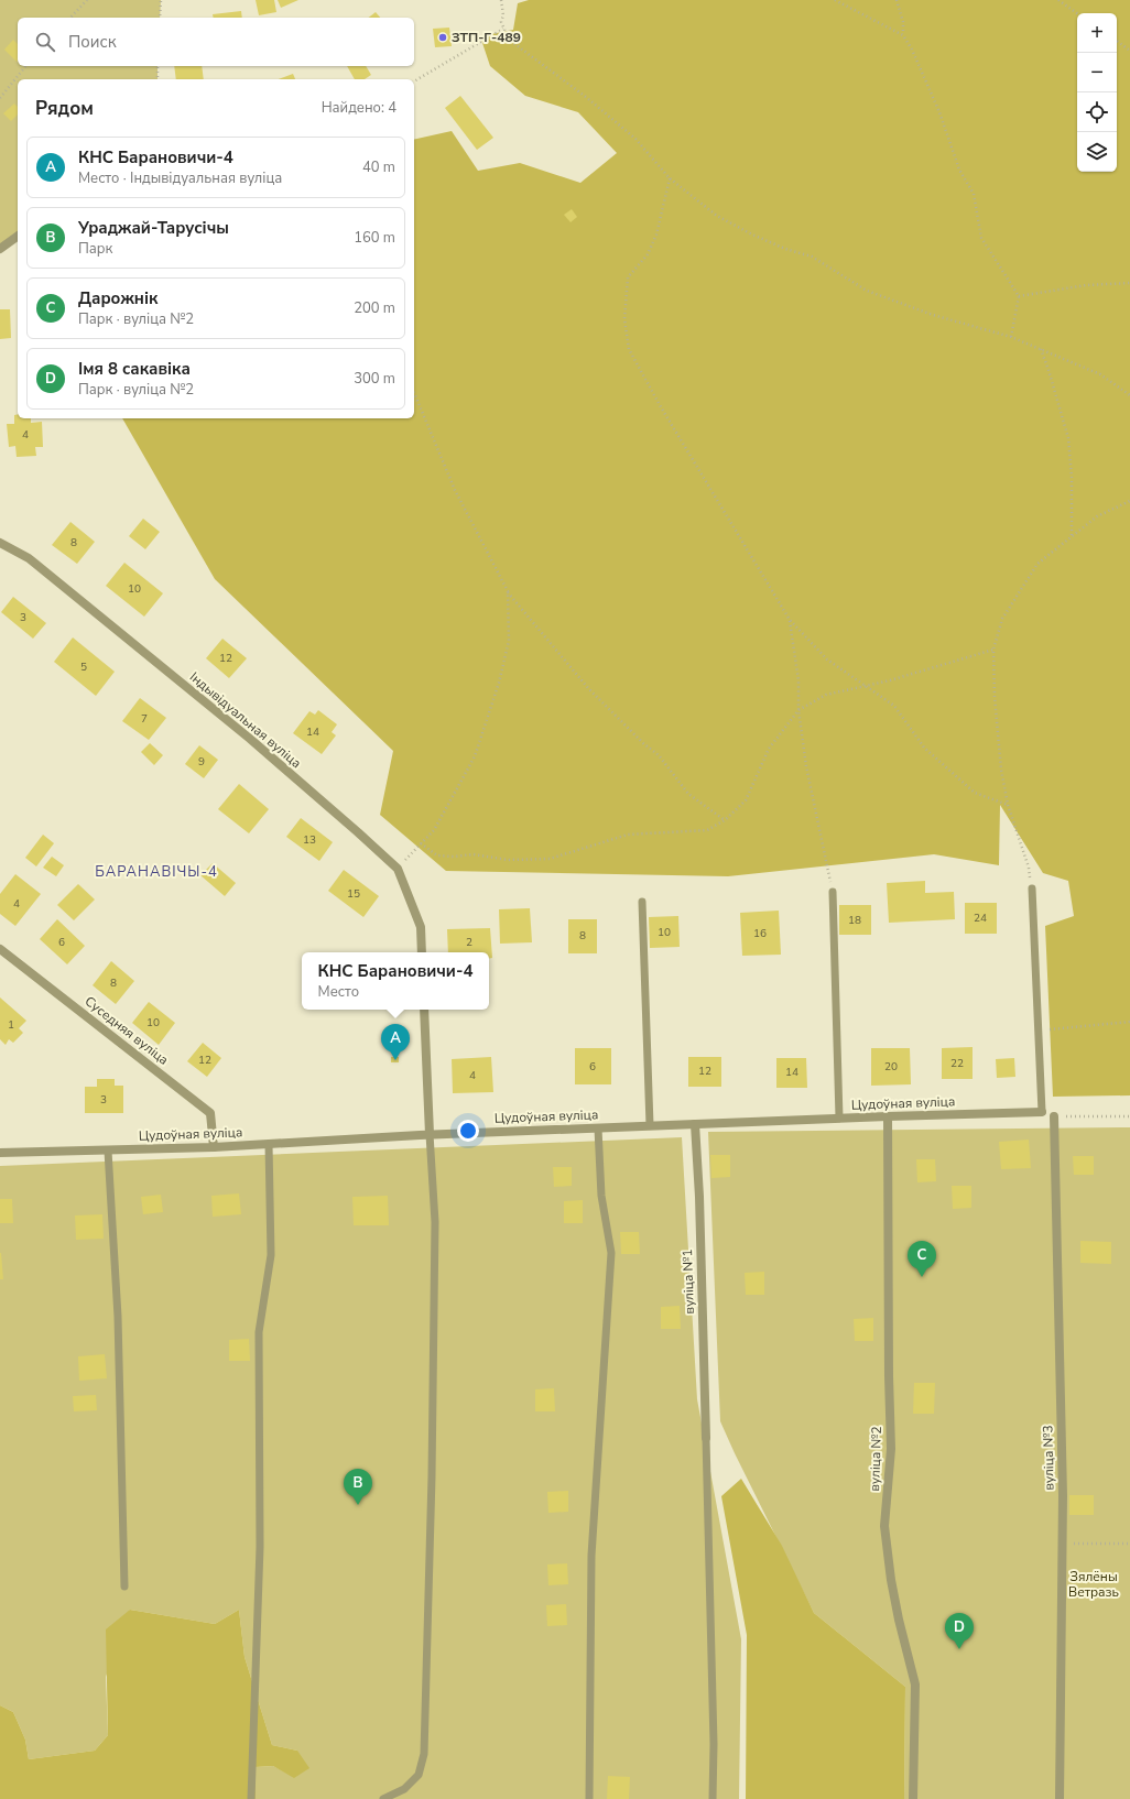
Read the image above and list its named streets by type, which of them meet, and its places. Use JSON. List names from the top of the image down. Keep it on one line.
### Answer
{"streets":{"street":["Індывідуальная вуліца","Суседняя вуліца","Цудоўная вуліца","вуліца №1","вуліца №3","вуліца №2"]},"crossings":[["Суседняя вуліца","Цудоўная вуліца"],["Цудоўная вуліца","вуліца №1"],["Цудоўная вуліца","вуліца №2"]],"districts":["БАРАНАВІЧЫ-4"],"parks":["Зялёны Ветразь"],"places":["ЗТП-Г-489"],"house_numbers":["4","8","10","3","12","5","7","14","9","13","15","4","24","18","10","16","8","6","2","8","10","1","12","22","6","20","12","14","4","3"],"page":{"map_buttons":["+","−"],"search":"Поиск","heading":["Рядом","Найдено: 4"],"list":[{"mark":"A","name":"КНС Барановичи-4","note":"Место · Індывідуальная вуліца","value":"40 m"},{"mark":"B","name":"Ураджай-Тарусічы","note":"Парк","value":"160 m"},{"mark":"C","name":"Дарожнік","note":"Парк · вуліца №2","value":"200 m"},{"mark":"D","name":"Імя 8 сакавіка","note":"Парк · вуліца №2","value":"300 m"}],"popup":["КНС Барановичи-4","Место"],"pins":["A","C","B","D"]}}
